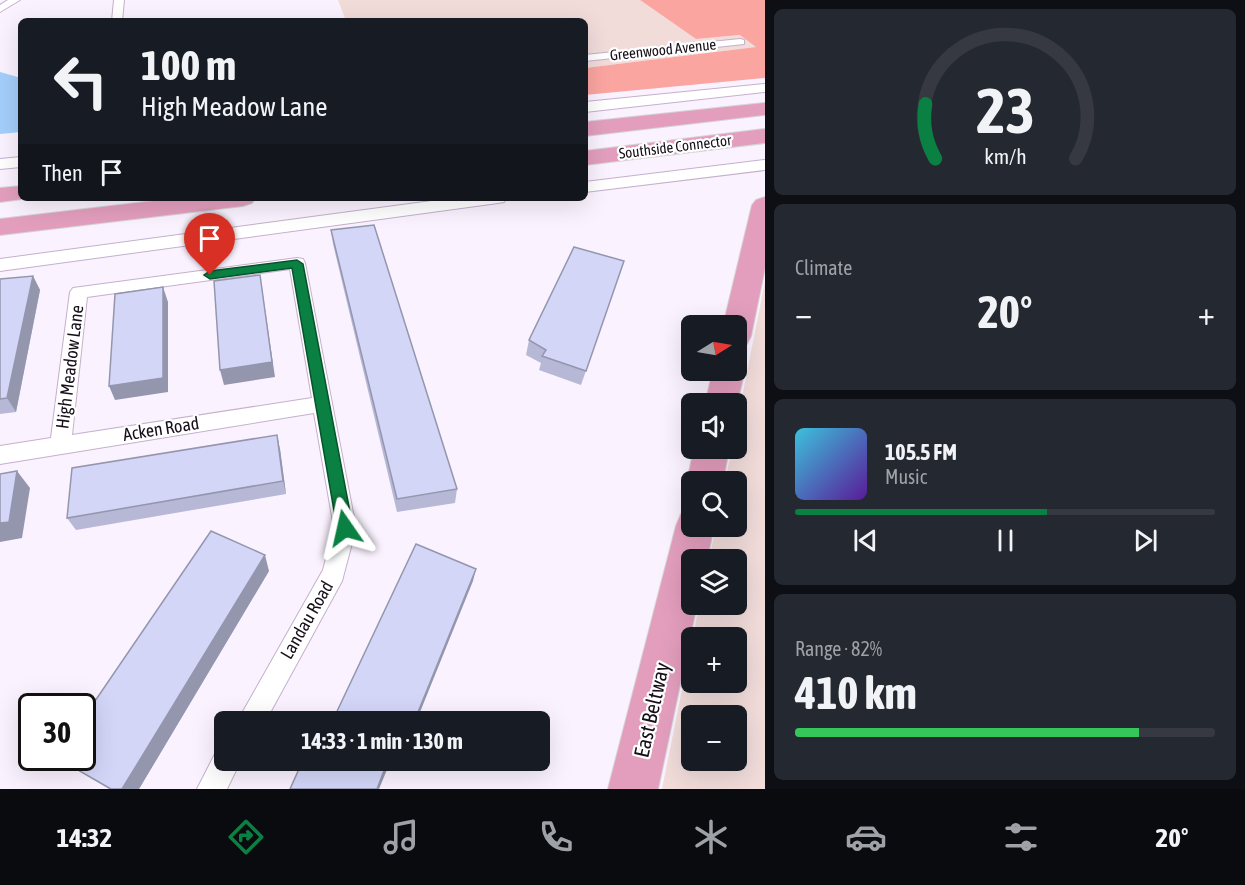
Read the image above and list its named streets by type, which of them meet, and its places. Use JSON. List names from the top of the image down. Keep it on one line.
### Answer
{"streets":{"highway":["Southside Connector","East Beltway"],"street":["Greenwood Avenue","High Meadow Lane","Acken Road","Landau Road"]},"crossings":[["High Meadow Lane","Acken Road"],["High Meadow Lane","Landau Road"],["Acken Road","Landau Road"]],"north":"right","page":{"turn":["100 m","High Meadow Lane"],"then":"Then","tile":["Climate",["Range · 82%","410 km"]],"heat":["−","20°","+"],"map_buttons":["+","−"],"song":["105.5 FM","Music"],"limit":"30","trip":"14:33 · 1 min · 130 m","tabs":["14:32","20°"],"gauge":["23","km/h"]}}
